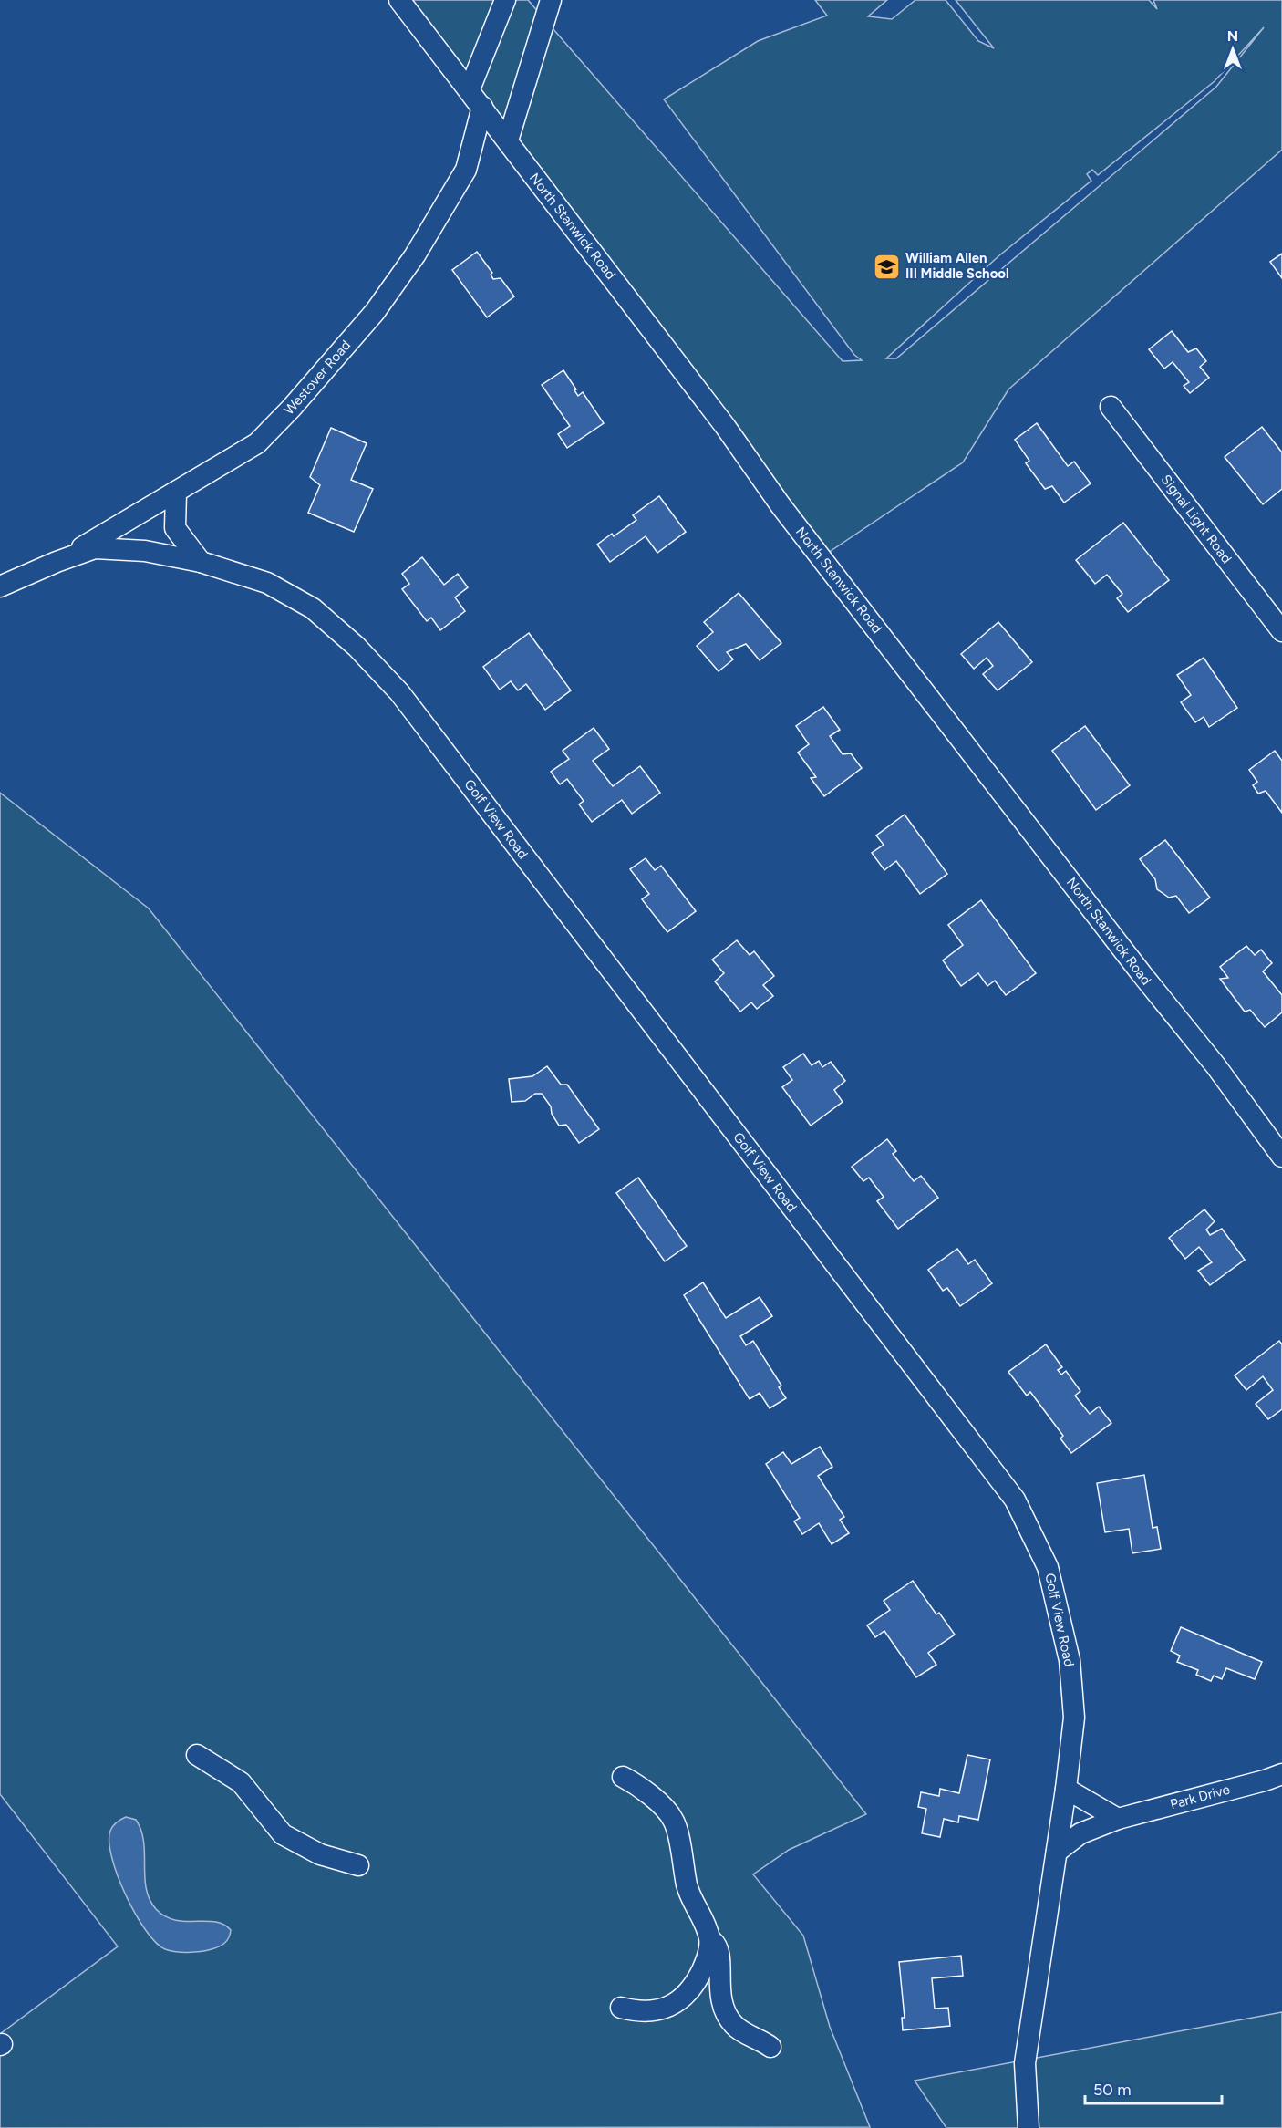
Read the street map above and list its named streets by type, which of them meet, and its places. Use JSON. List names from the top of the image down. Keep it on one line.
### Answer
{"streets":{"street":["North Stanwick Road","Westover Road","Signal Light Road","Golf View Road","Park Drive"]},"crossings":[["North Stanwick Road","Westover Road"],["Westover Road","Golf View Road"],["Golf View Road","Park Drive"]],"places":{"school or university":["William Allen III Middle School"]},"scale_bar":"50 m","north":"top"}
